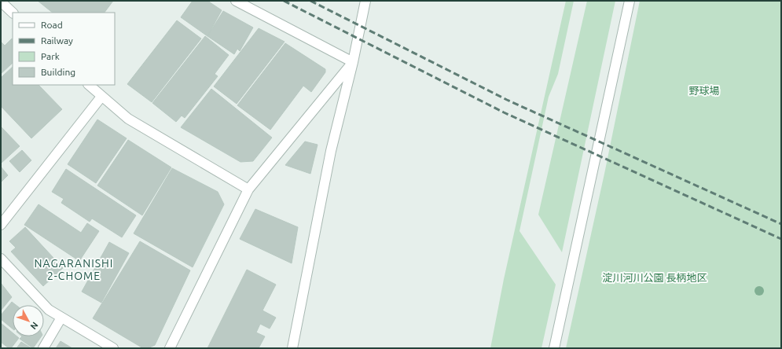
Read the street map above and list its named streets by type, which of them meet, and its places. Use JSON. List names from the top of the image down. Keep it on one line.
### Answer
{"districts":["NAGARANISHI 2-CHOME"],"parks":["野球場","淀川河川公園 長柄地区"],"legend":["Road","Railway","Park","Building"],"north":"bottom right"}
